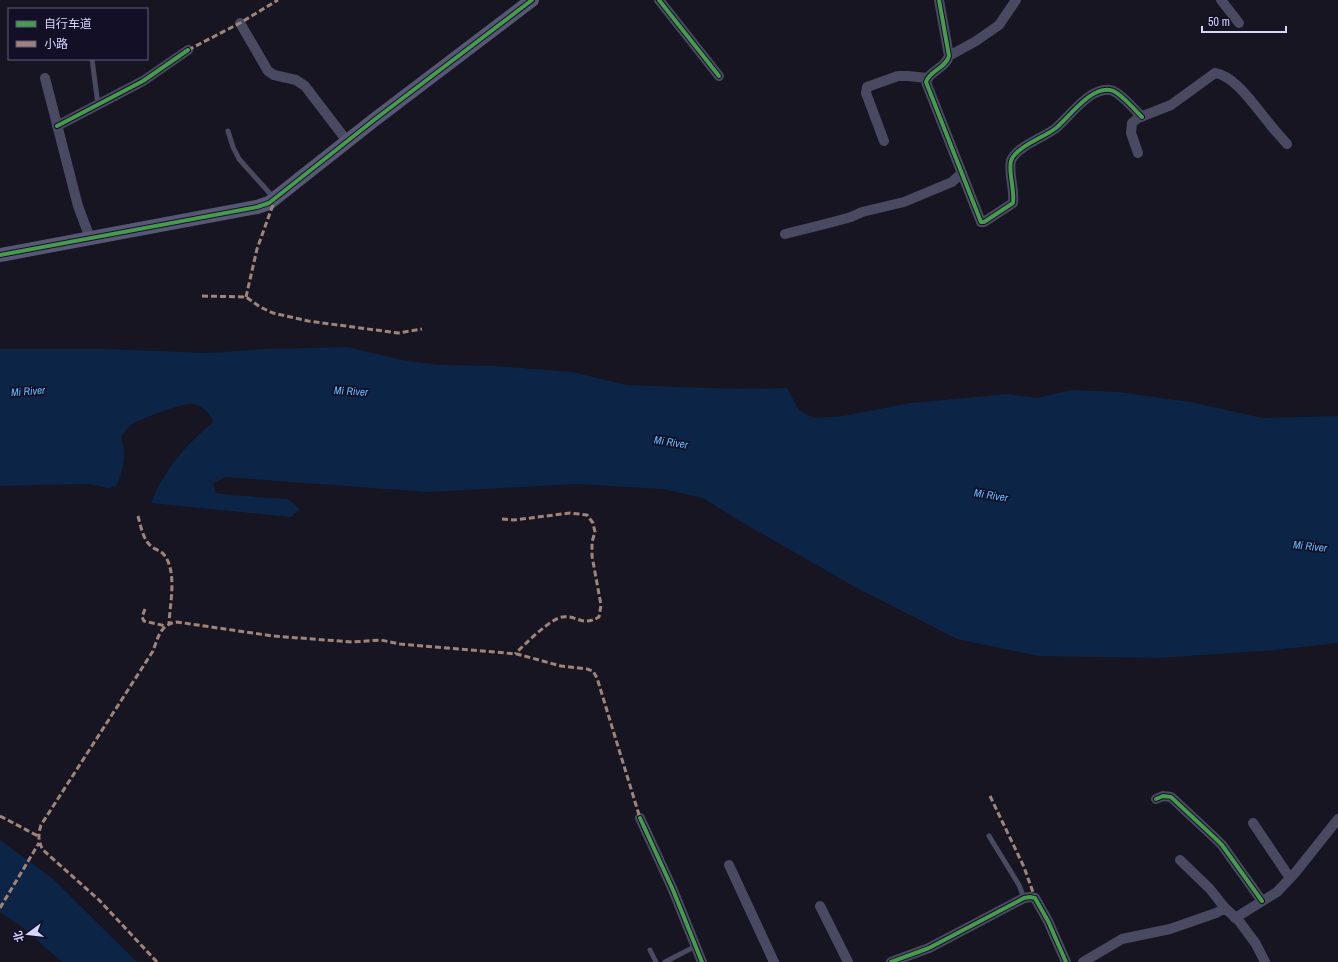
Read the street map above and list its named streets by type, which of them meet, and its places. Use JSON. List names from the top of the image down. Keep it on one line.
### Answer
{"water":["Mi River"],"legend":["自行车道","小路"],"scale_bar":"50 m","north":"left"}
